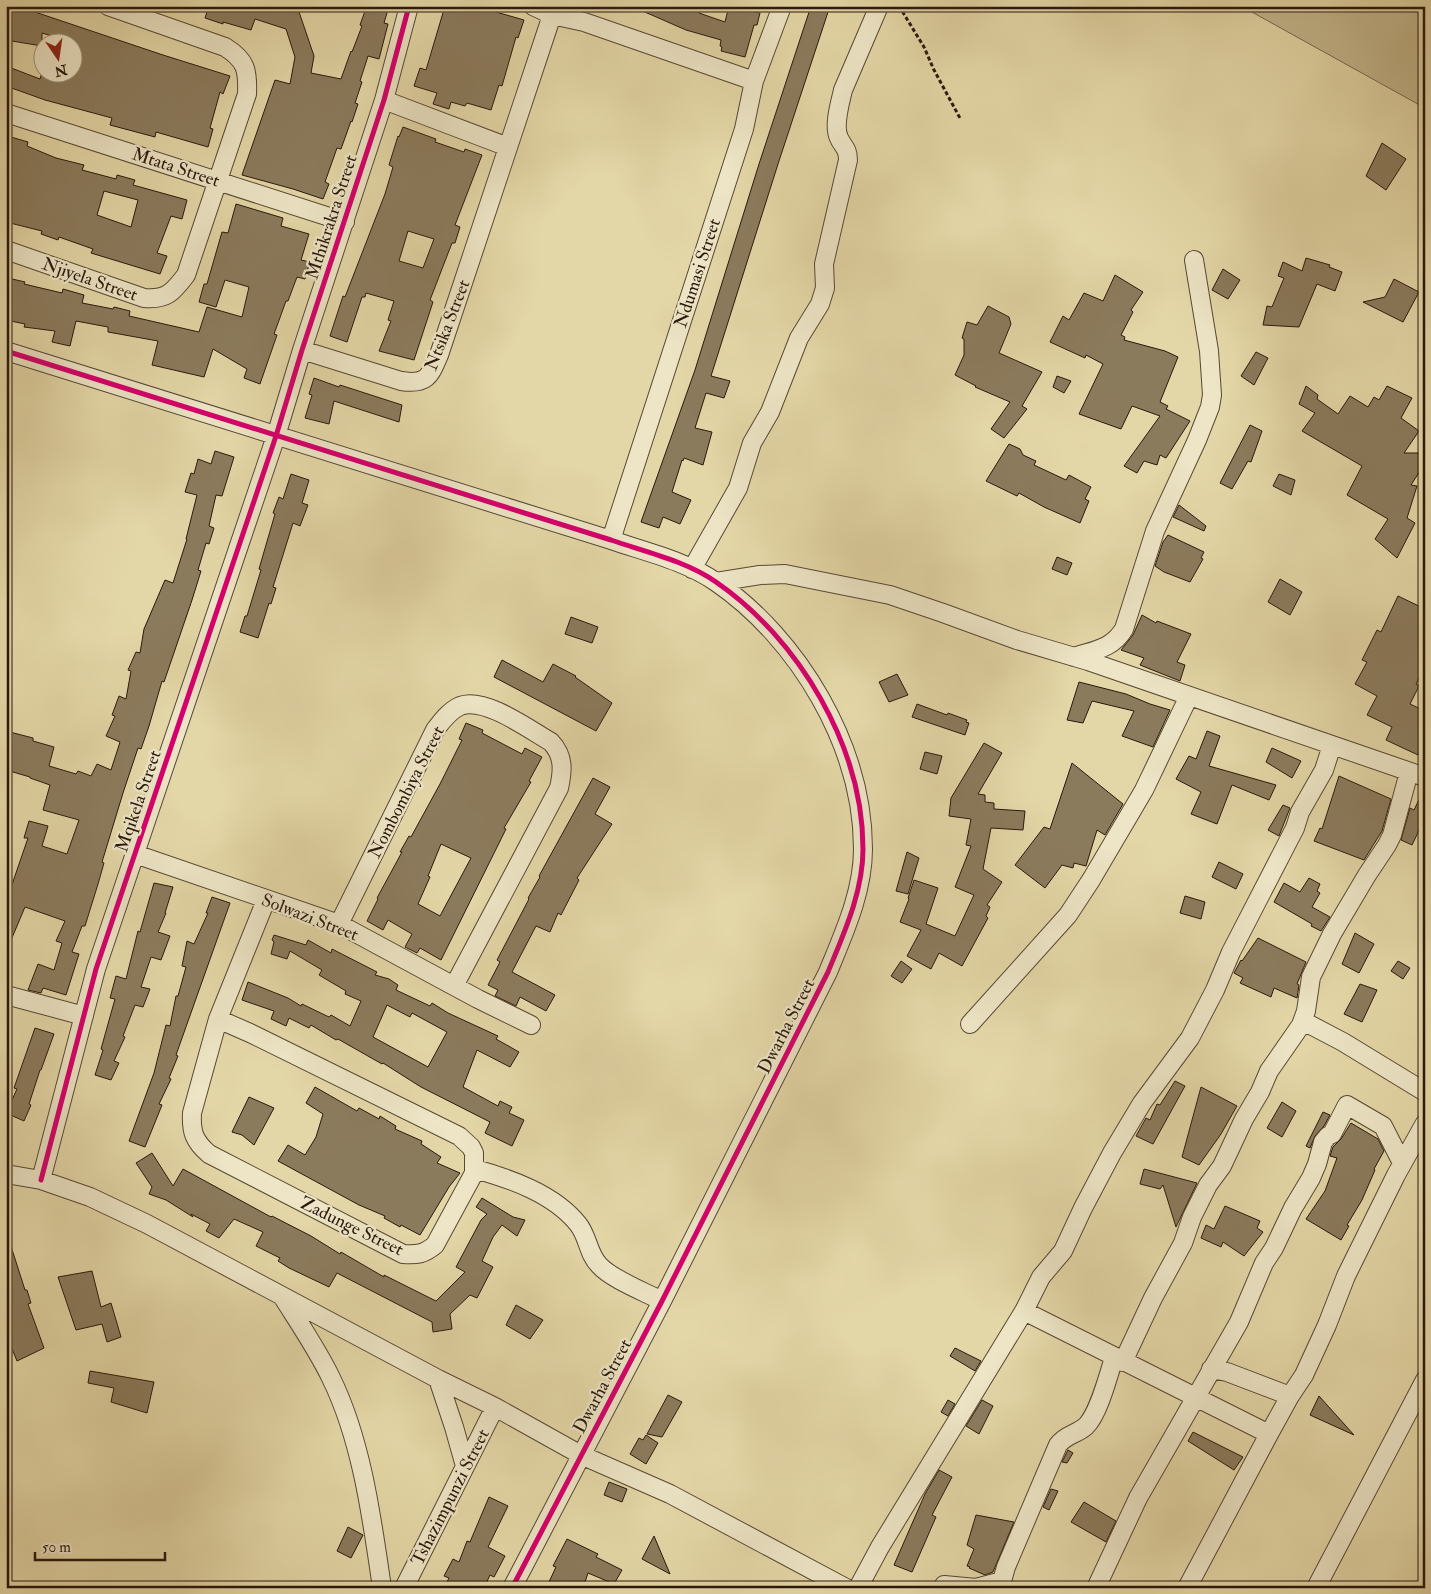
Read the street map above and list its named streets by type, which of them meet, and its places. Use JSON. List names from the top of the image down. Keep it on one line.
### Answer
{"streets":{"street":["Mtata Street","Mthikrakra Street","Ndumasi Street","Njiyela Street","Ntsika Street","Nombombiya Street","Mqikela Street","Solwazi Street","Dwarha Street","Zadunge Street","Tshazimpunzi Street"]},"crossings":[["Mtata Street","Mthikrakra Street"],["Mtata Street","Njiyela Street"],["Mthikrakra Street","Ntsika Street"],["Mthikrakra Street","Mqikela Street"],["Mthikrakra Street","Dwarha Street"],["Ndumasi Street","Dwarha Street"],["Nombombiya Street","Solwazi Street"],["Mqikela Street","Solwazi Street"],["Mqikela Street","Dwarha Street"],["Solwazi Street","Zadunge Street"]],"scale_bar":"50 m","north":"bottom"}
